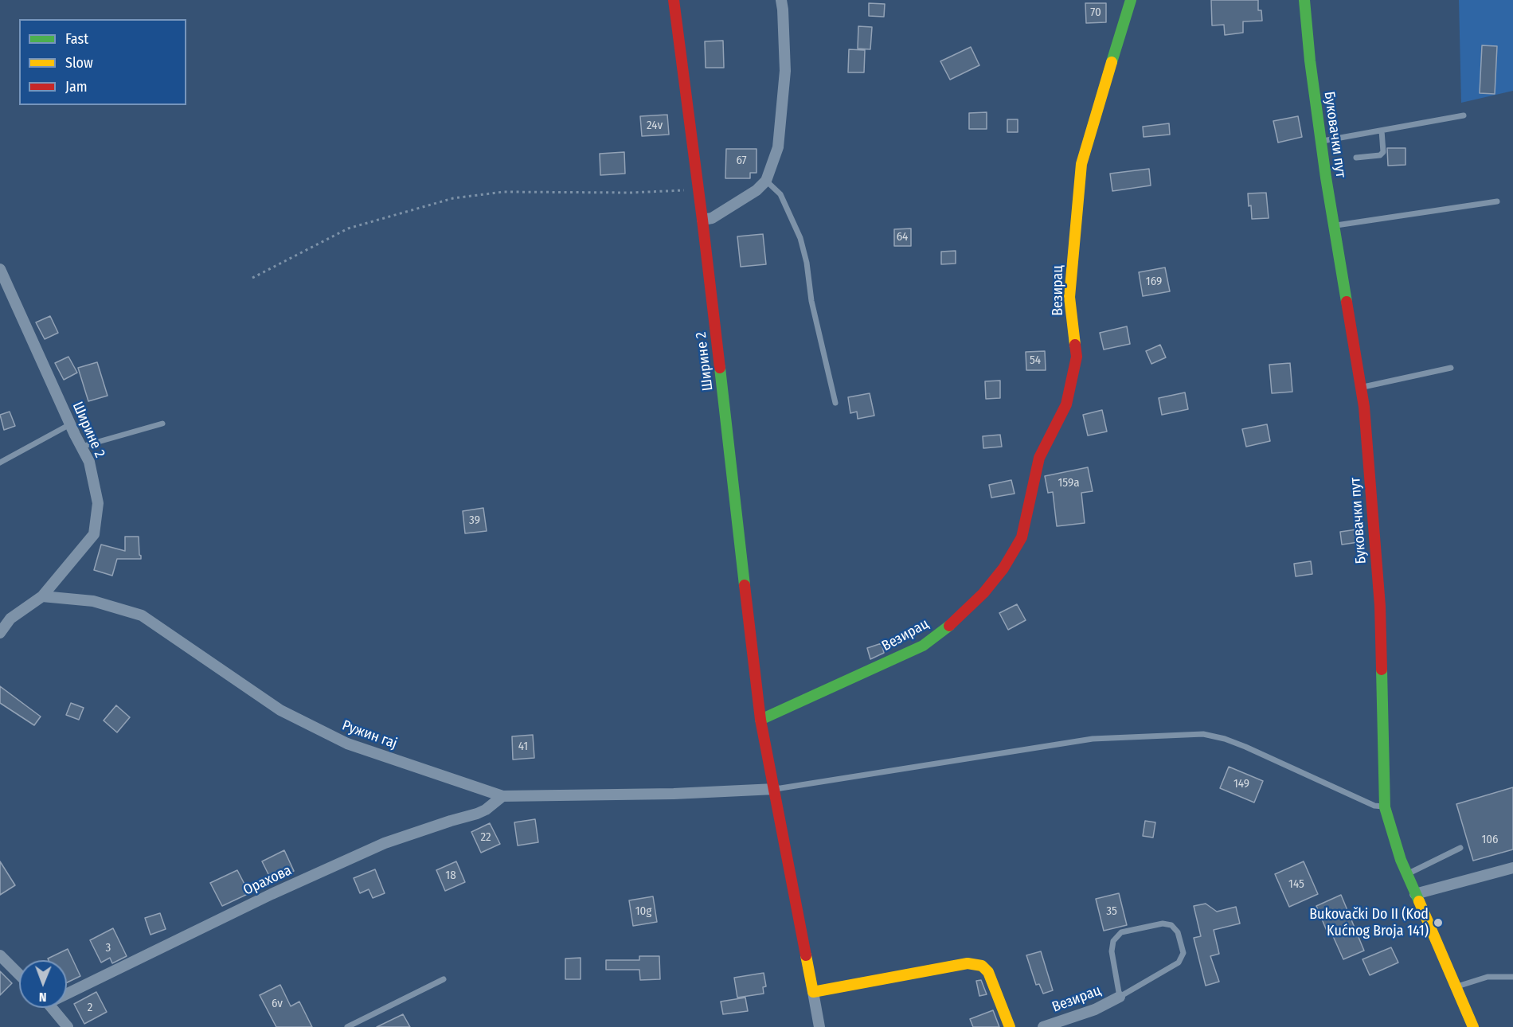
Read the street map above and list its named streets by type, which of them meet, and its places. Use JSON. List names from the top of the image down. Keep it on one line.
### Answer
{"streets":{"street":["Буковачки пут","Везирац","Ширине 2","Ружин гај","Орахова"]},"crossings":[["Везирац","Ширине 2"],["Ширине 2","Ружин гај"],["Ружин гај","Орахова"]],"places":["Bukovački Do II (Kod Kućnog Broja 141)"],"house_numbers":["70","24v","67","64","169","54","159a","39","41","149","22","106","18","145","10g","35","3","6v","2"],"legend":["Fast","Slow","Jam"],"north":"bottom"}
